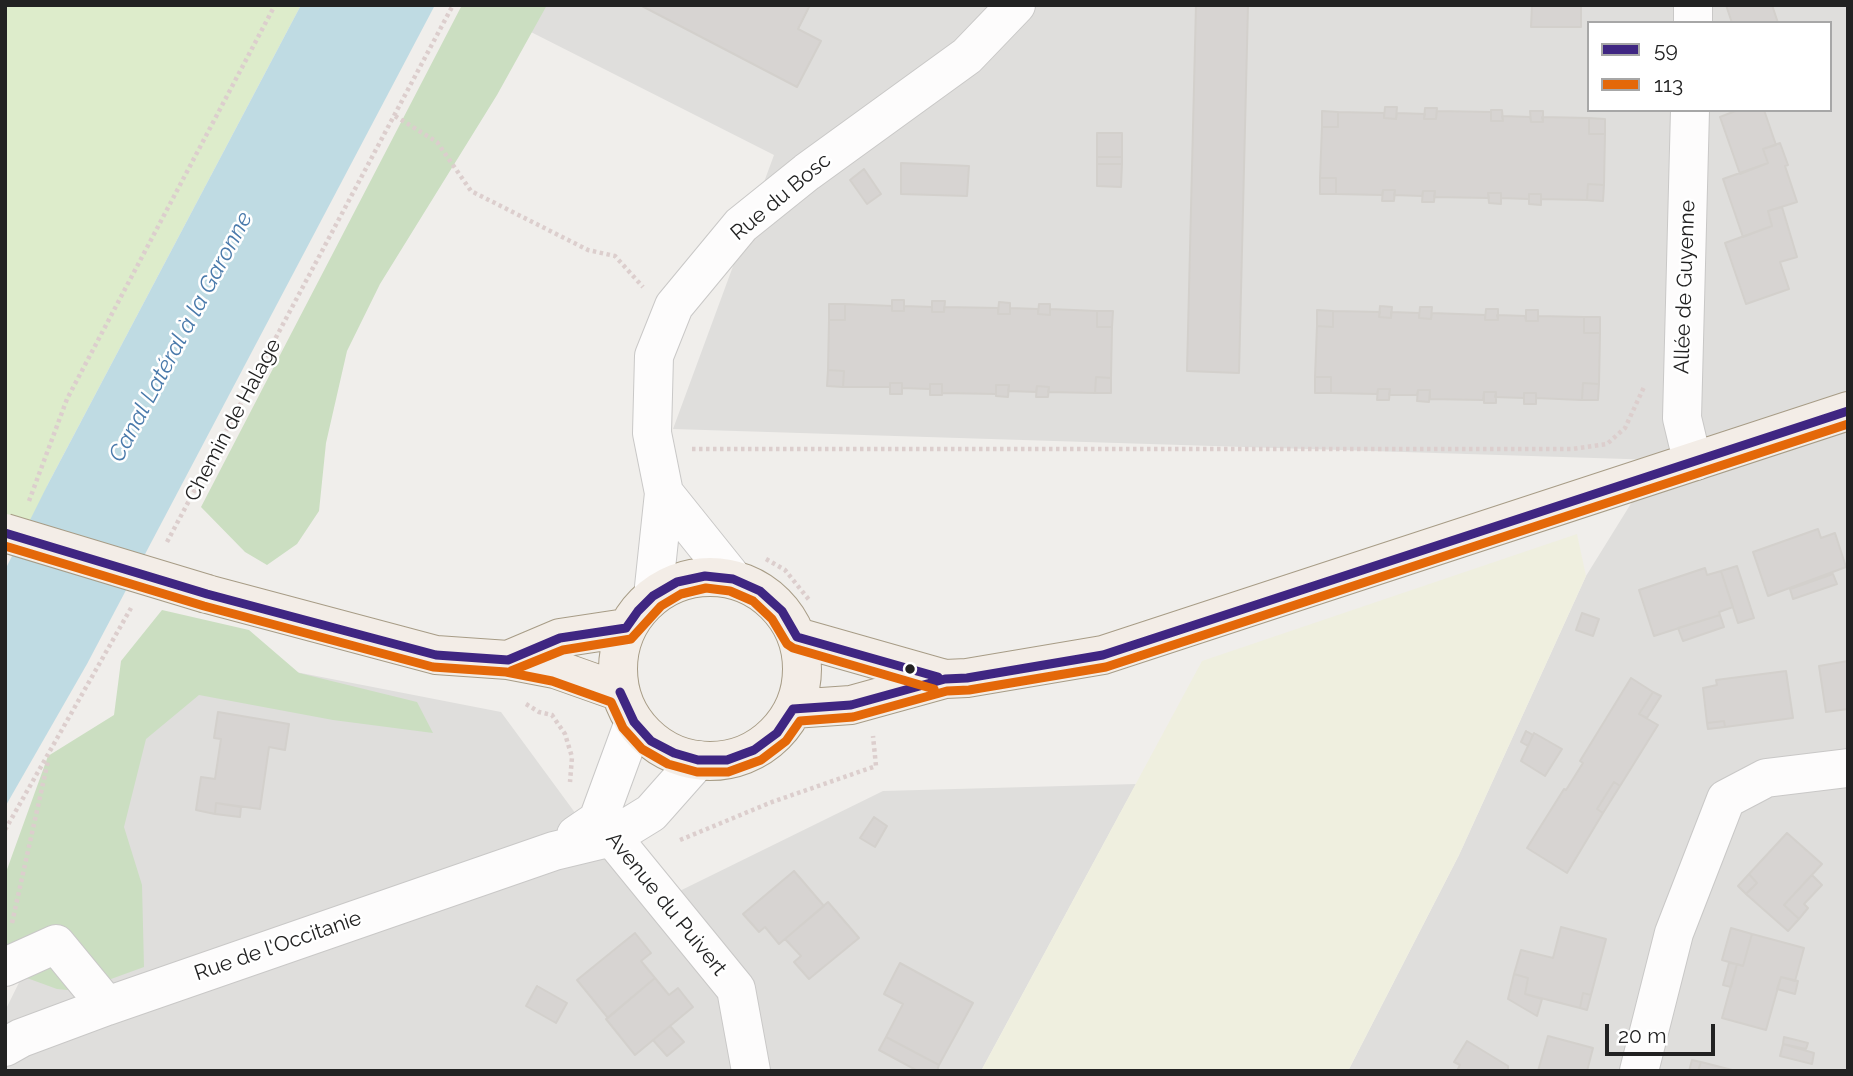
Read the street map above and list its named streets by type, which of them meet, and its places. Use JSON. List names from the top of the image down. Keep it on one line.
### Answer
{"streets":{"street":["Rue du Bosc","Allée de Guyenne","Avenue du Puivert","Rue de l'Occitanie"],"path":["Chemin de Halage"]},"crossings":[["Rue du Bosc","Rue de l'Occitanie"],["Avenue du Puivert","Rue de l'Occitanie"]],"water":["Canal Latéral à la Garonne"],"lines":["transit line 59","transit line 113"],"legend":["59","113"],"scale_bar":"20 m"}
